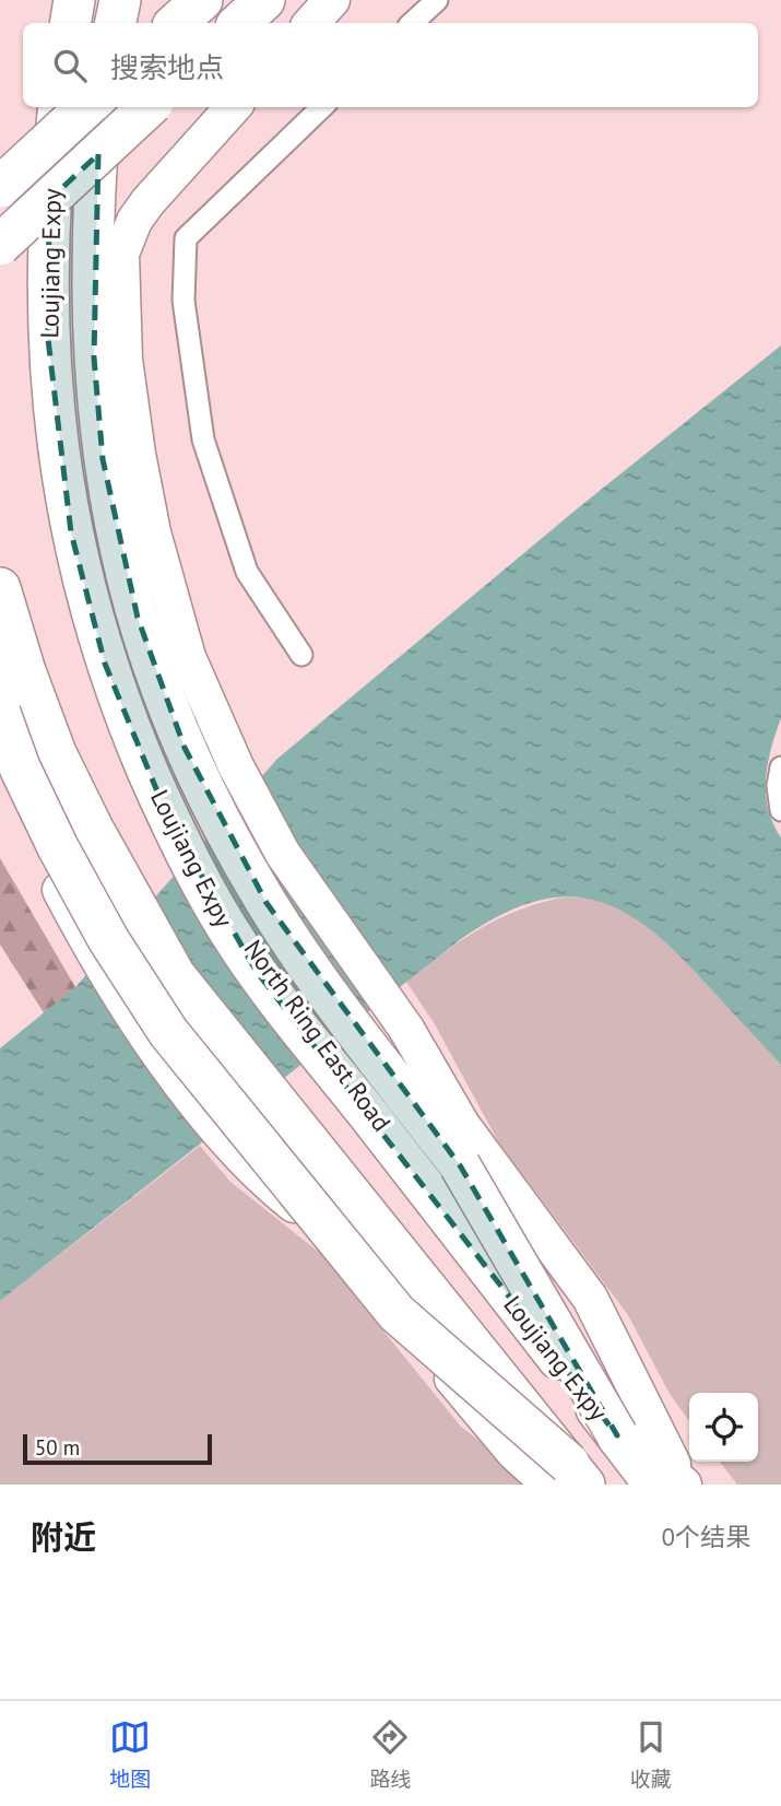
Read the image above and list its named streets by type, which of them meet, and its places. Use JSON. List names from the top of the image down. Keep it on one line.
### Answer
{"streets":{"highway":["Loujiang Expy"],"main road":["North Ring East Road"]},"crossings":[["Loujiang Expy","North Ring East Road"]],"scale_bar":"50 m","page":{"search":"搜索地点","scale":"50 m","heading":["附近","0个结果"],"nav":["地图","路线","收藏"]}}
